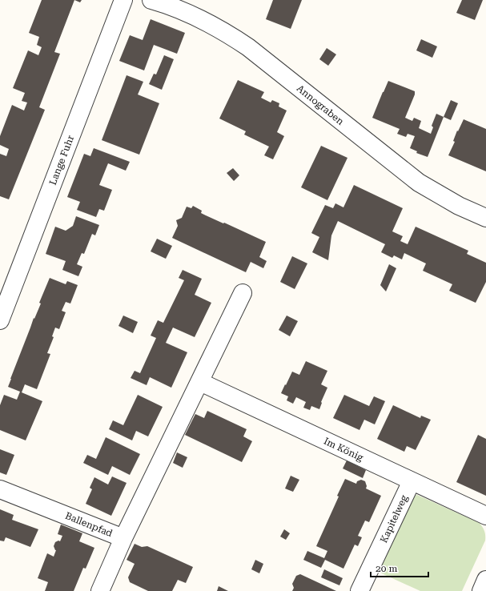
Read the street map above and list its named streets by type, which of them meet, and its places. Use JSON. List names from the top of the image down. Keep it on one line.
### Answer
{"streets":{"street":["Annograben","Lange Fuhr","Im König","Kapitelweg","Ballenpfad"]},"crossings":[["Im König","Kapitelweg"]],"scale_bar":"20 m"}
